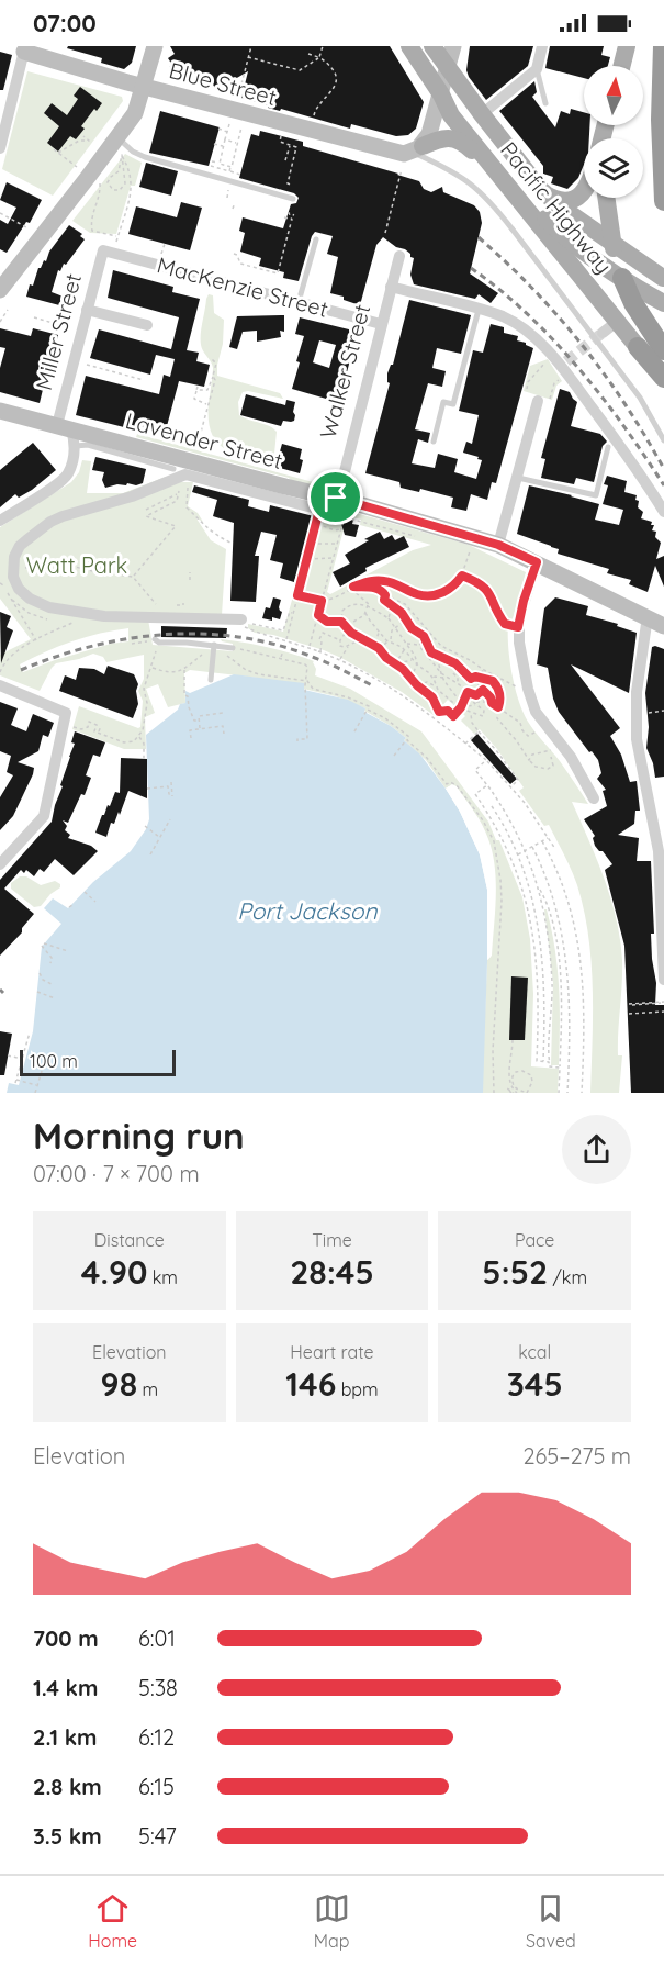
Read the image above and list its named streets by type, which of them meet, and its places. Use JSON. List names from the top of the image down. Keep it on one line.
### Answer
{"streets":{"highway":["Pacific Highway"],"street":["Blue Street","MacKenzie Street","Miller Street","Walker Street","Lavender Street"]},"crossings":[["MacKenzie Street","Miller Street"],["MacKenzie Street","Walker Street"],["Miller Street","Lavender Street"],["Walker Street","Lavender Street"]],"water":["Port Jackson"],"parks":["Watt Park"],"scale_bar":"100 m","north":"top","page":{"status":"07:00","scale":"100 m","heading":["Morning run","07:00 · 7 × 700 m"],"stats":[["Distance","4.90 km"],["Time","28:45"],["Pace","5:52 /km"],["Elevation","98 m"],["Heart rate","146 bpm"],["kcal","345"]],"chart":["Elevation","265–275 m"],"list":[{"name":"700 m","note":"6:01"},{"name":"1.4 km","note":"5:38"},{"name":"2.1 km","note":"6:12"},{"name":"2.8 km","note":"6:15"},{"name":"3.5 km","note":"5:47"}],"tabs":["Home","Map","Saved"]}}
